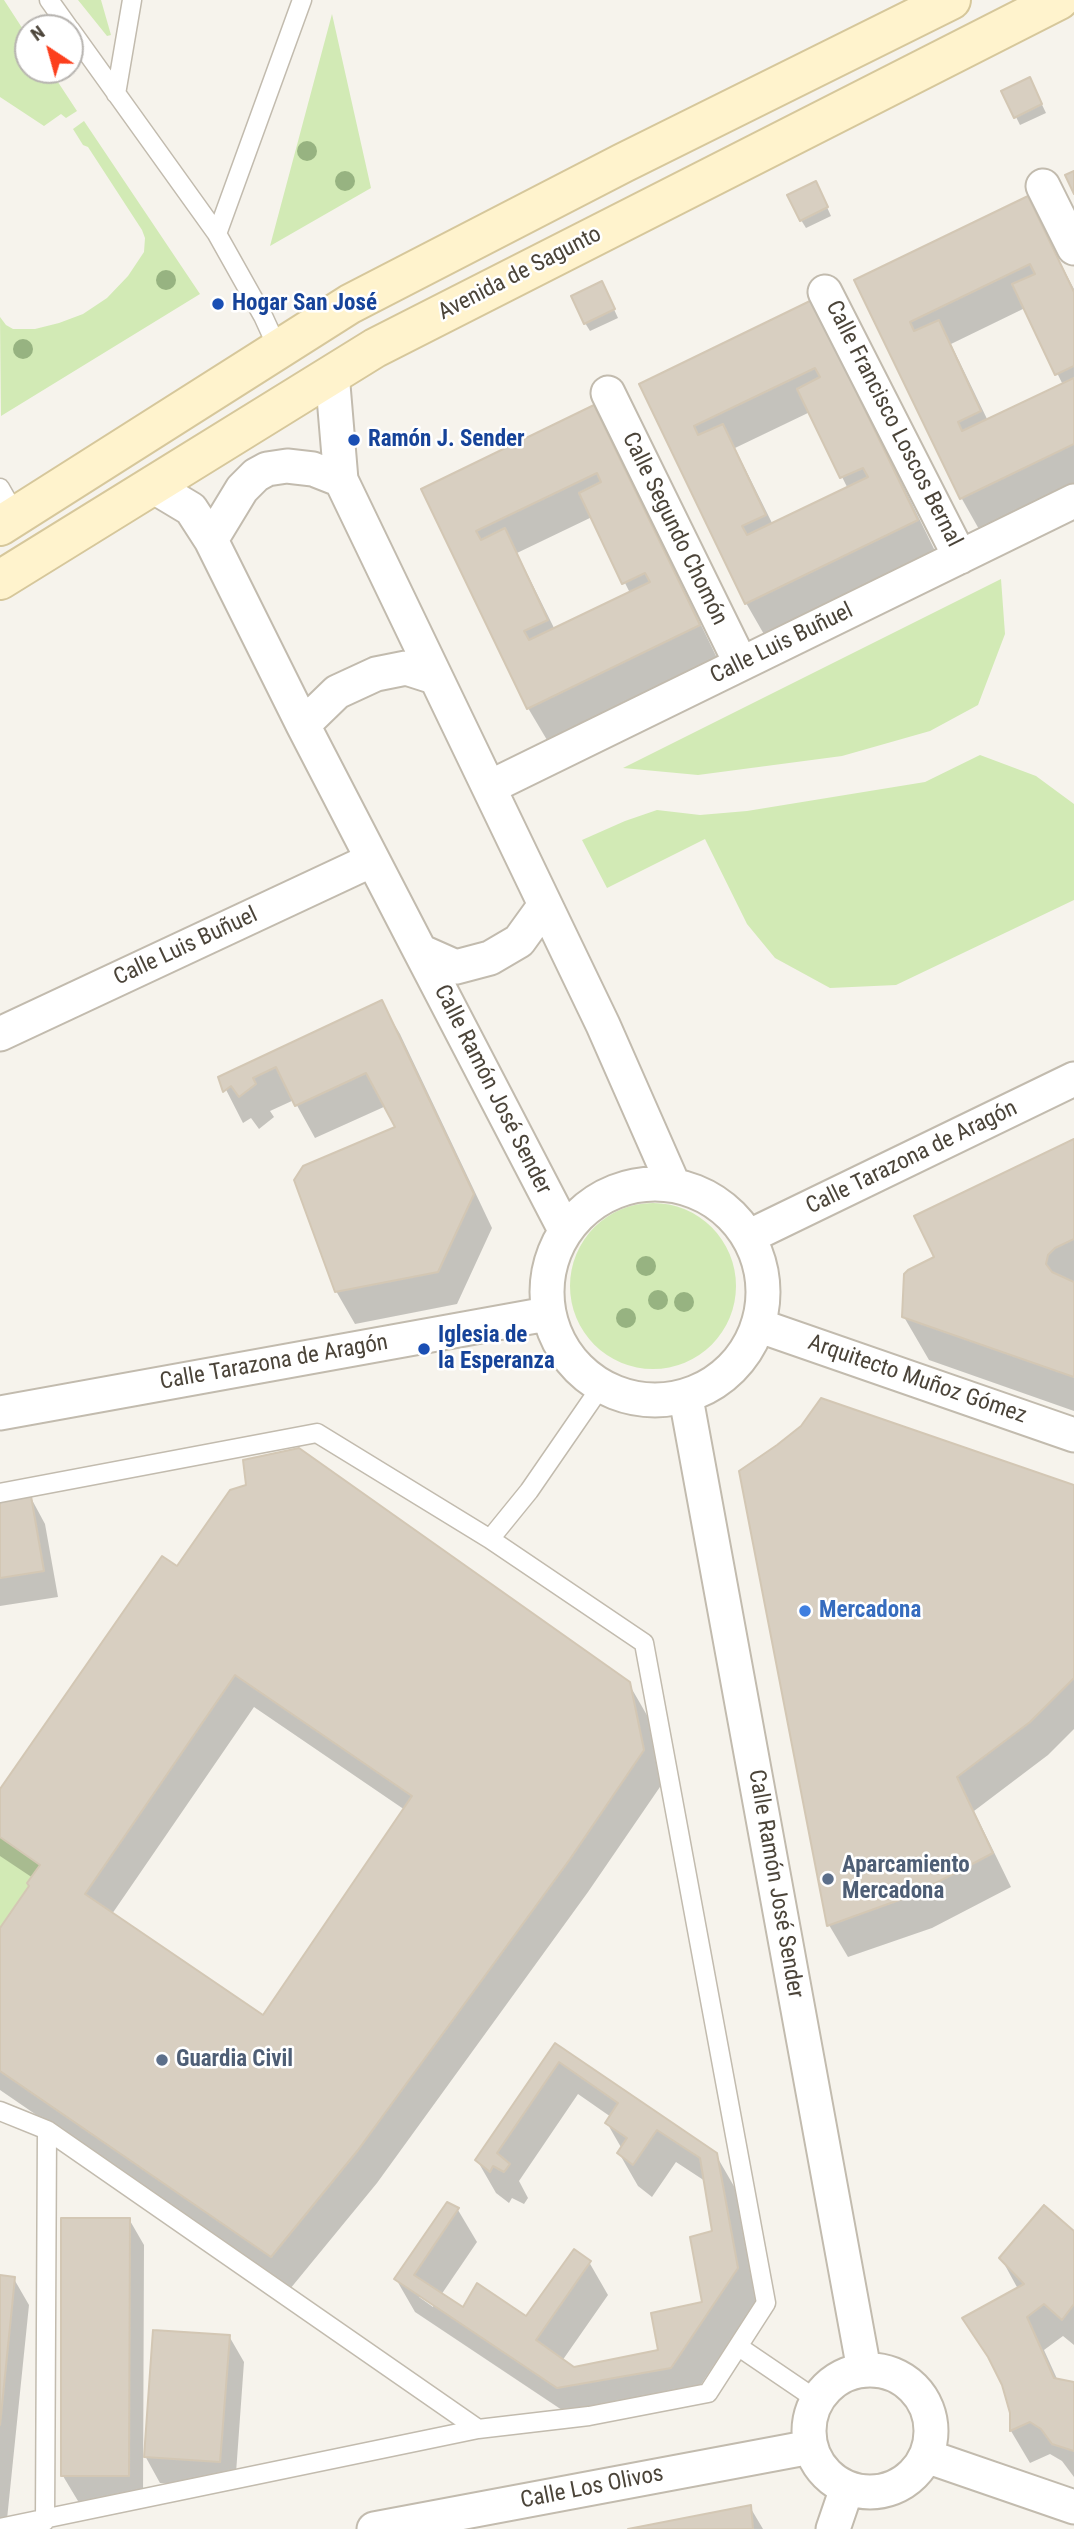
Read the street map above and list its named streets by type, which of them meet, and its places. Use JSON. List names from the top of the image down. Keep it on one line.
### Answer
{"streets":{"main road":["Avenida de Sagunto"],"street":["Calle Francisco Loscos Bernal","Calle Segundo Chomón","Calle Luis Buñuel","Calle Ramón José Sender","Calle Tarazona de Aragón","Arquitecto Muñoz Gómez","Calle Los Olivos"]},"crossings":[["Calle Francisco Loscos Bernal","Calle Luis Buñuel"],["Calle Segundo Chomón","Calle Luis Buñuel"],["Calle Luis Buñuel","Calle Ramón José Sender"],["Calle Ramón José Sender","Calle Tarazona de Aragón"],["Calle Ramón José Sender","Arquitecto Muñoz Gómez"],["Calle Ramón José Sender","Calle Los Olivos"],["Calle Tarazona de Aragón","Arquitecto Muñoz Gómez"]],"places":["Hogar San José","Ramón J. Sender","Iglesia de la Esperanza","Mercadona","Aparcamiento Mercadona","Guardia Civil"],"north":"top left"}
